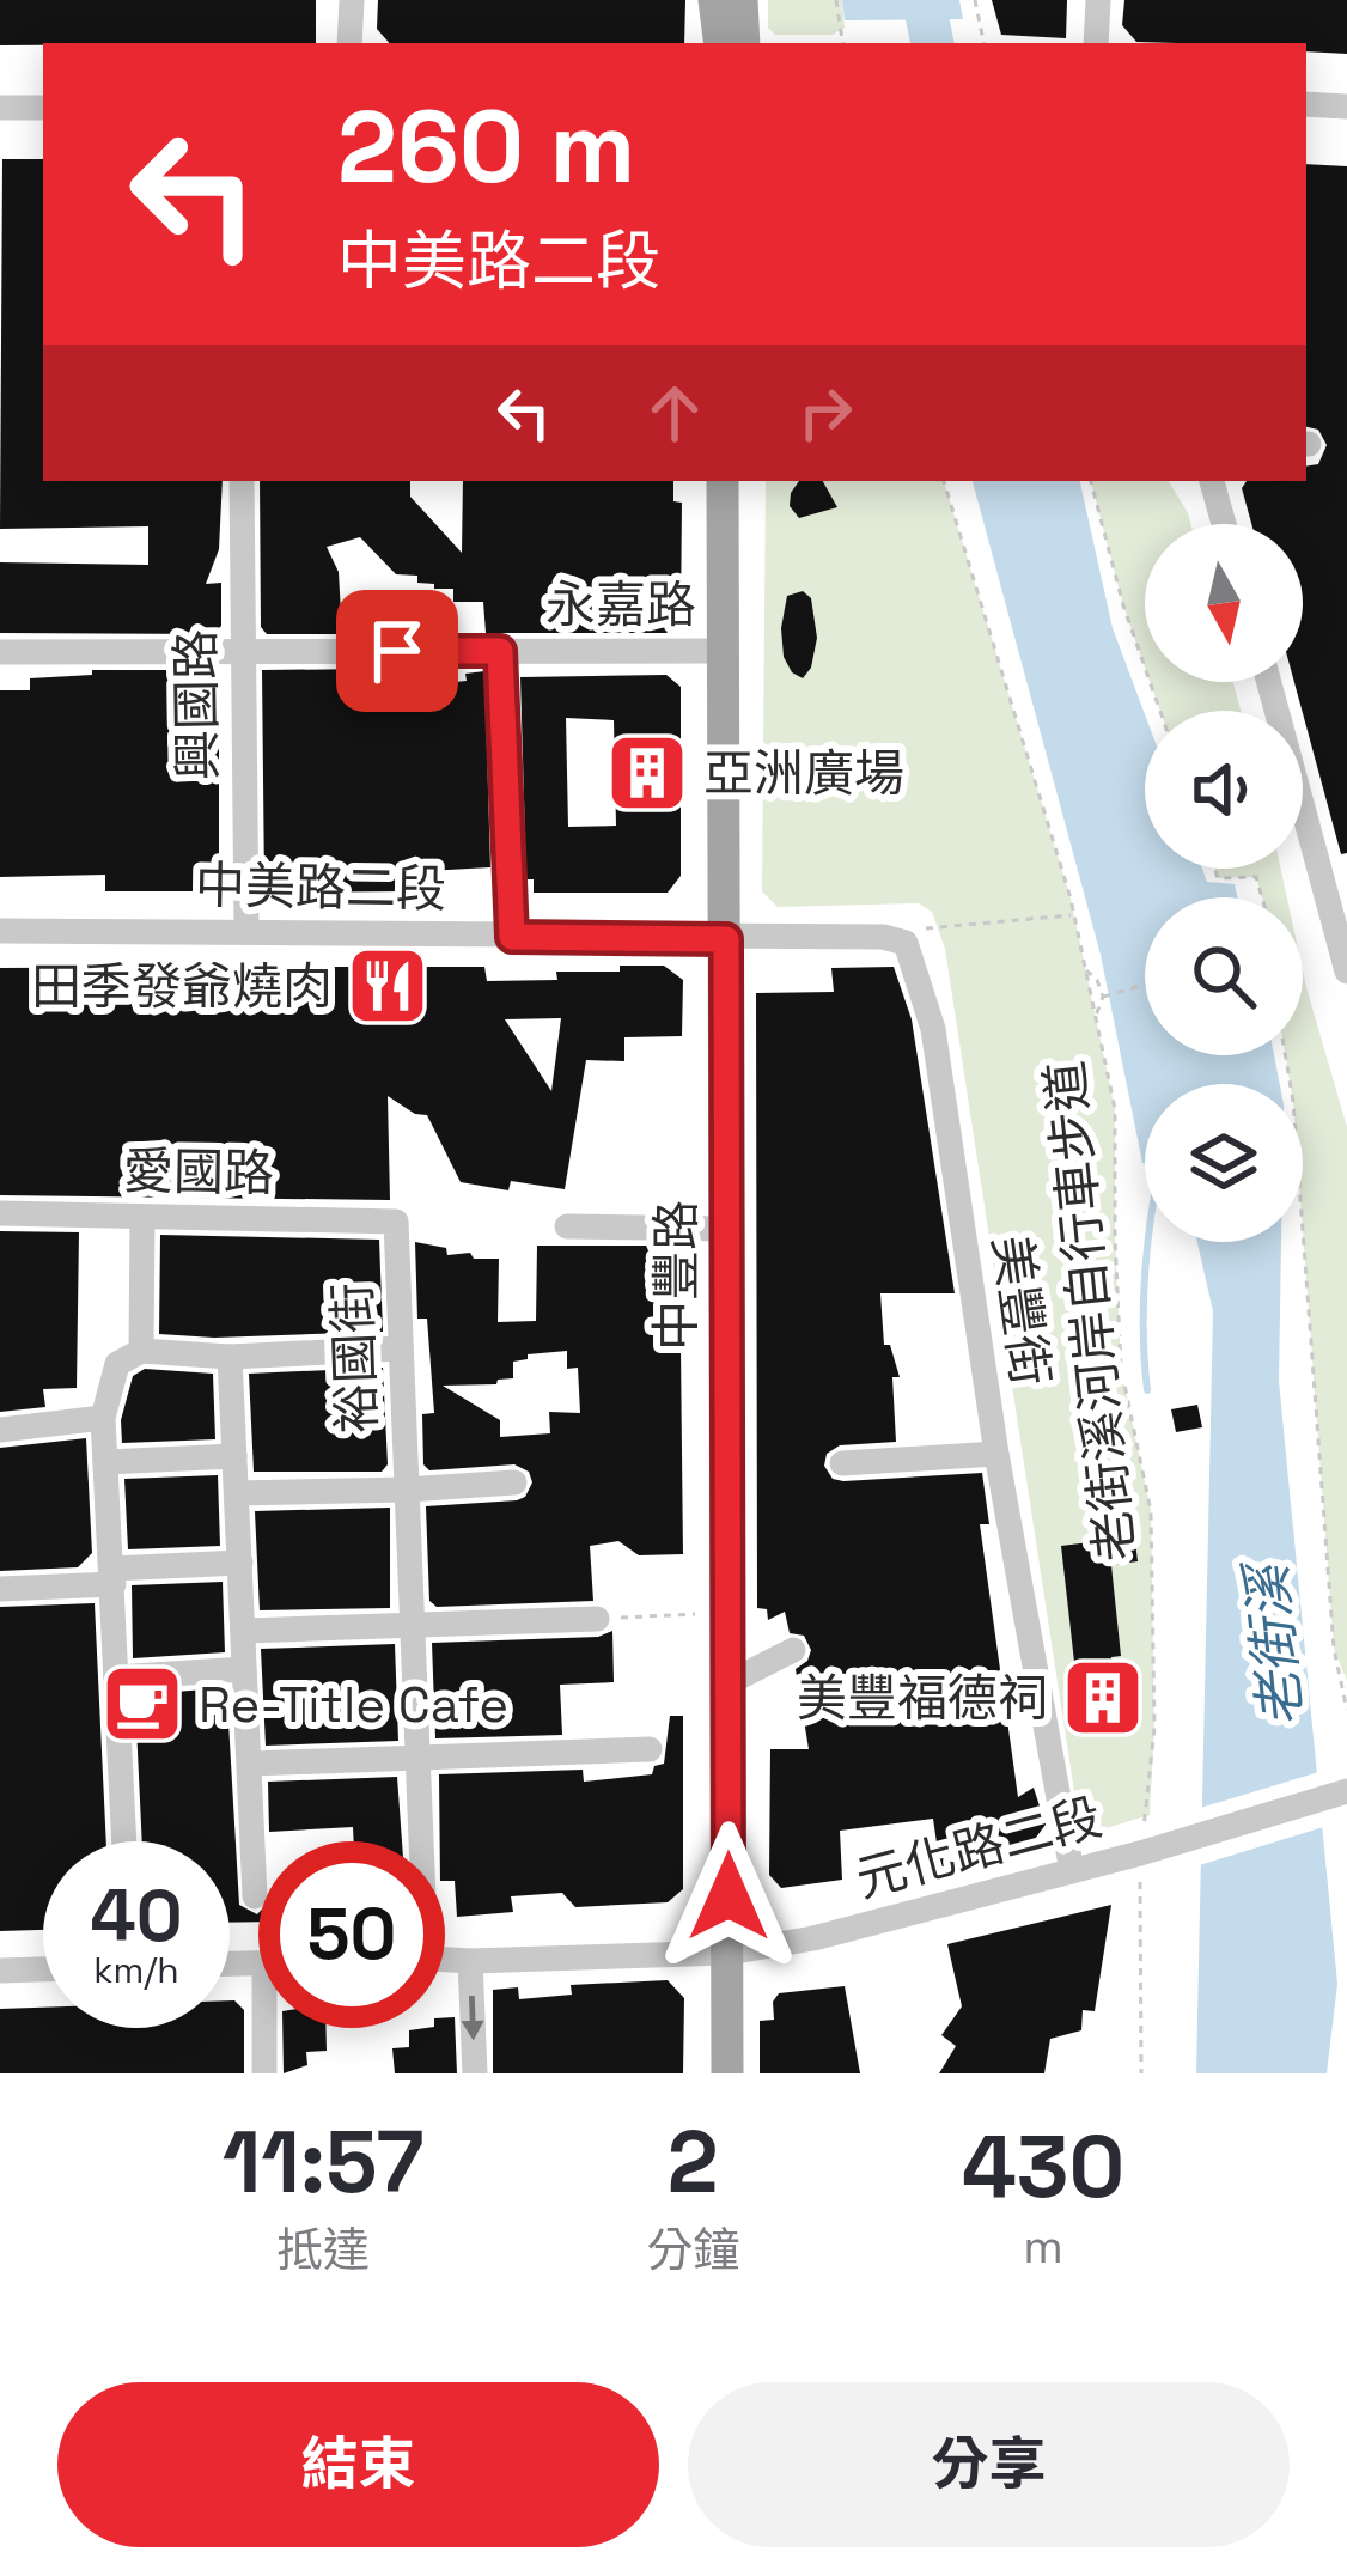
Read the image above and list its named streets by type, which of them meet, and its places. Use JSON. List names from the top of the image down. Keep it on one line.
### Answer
{"streets":{"main road":["中豐路"],"street":["永嘉路","興國路","中美路二段","愛國路","美豐街","裕國街","元化路二段"],"path":["老街溪河岸自行車步道"]},"crossings":[["永嘉路","興國路"],["永嘉路","中豐路"],["興國路","中美路二段"],["中美路二段","中豐路"],["愛國路","裕國街"],["中豐路","元化路二段"],["美豐街","元化路二段"],["老街溪河岸自行車步道","元化路二段"]],"water":["老街溪"],"places":{"building":["亞洲廣場","美豐福德祠"],"restaurant":["田季發爺燒肉"],"cafe":["Re-Title Cafe"]},"north":"bottom","page":{"turn":["260 m","中美路二段"],"speed":"40 km/h","limit":"50","eta":["11:57","抵達","2","分鐘","430","m"],"buttons":["結束","分享"]}}
